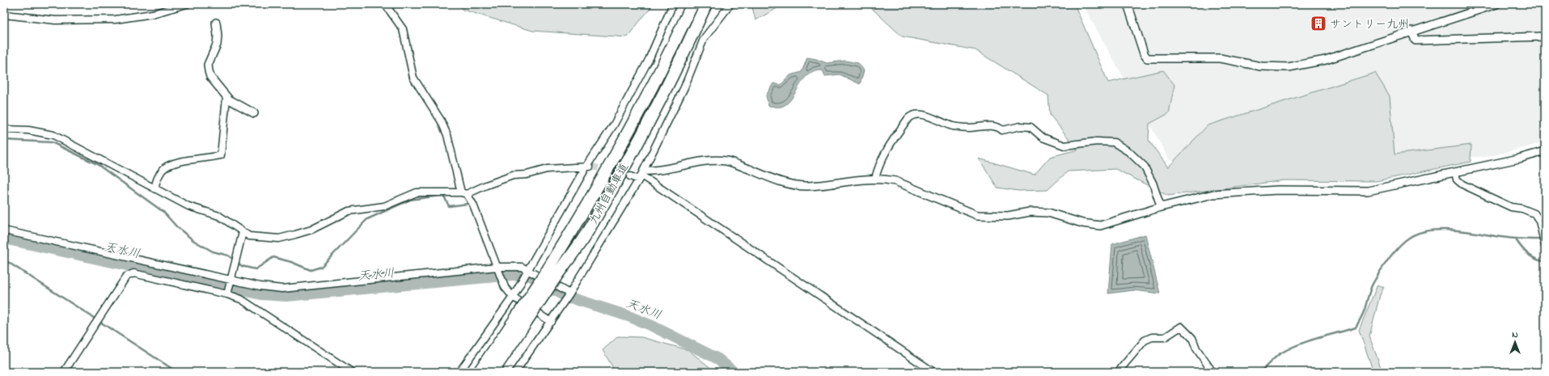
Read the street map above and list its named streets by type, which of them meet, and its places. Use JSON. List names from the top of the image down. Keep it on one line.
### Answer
{"streets":{"highway":["九州自動車道"]},"water":["天水川"],"places":{"building":["サントリー九州"]},"north":"top"}
